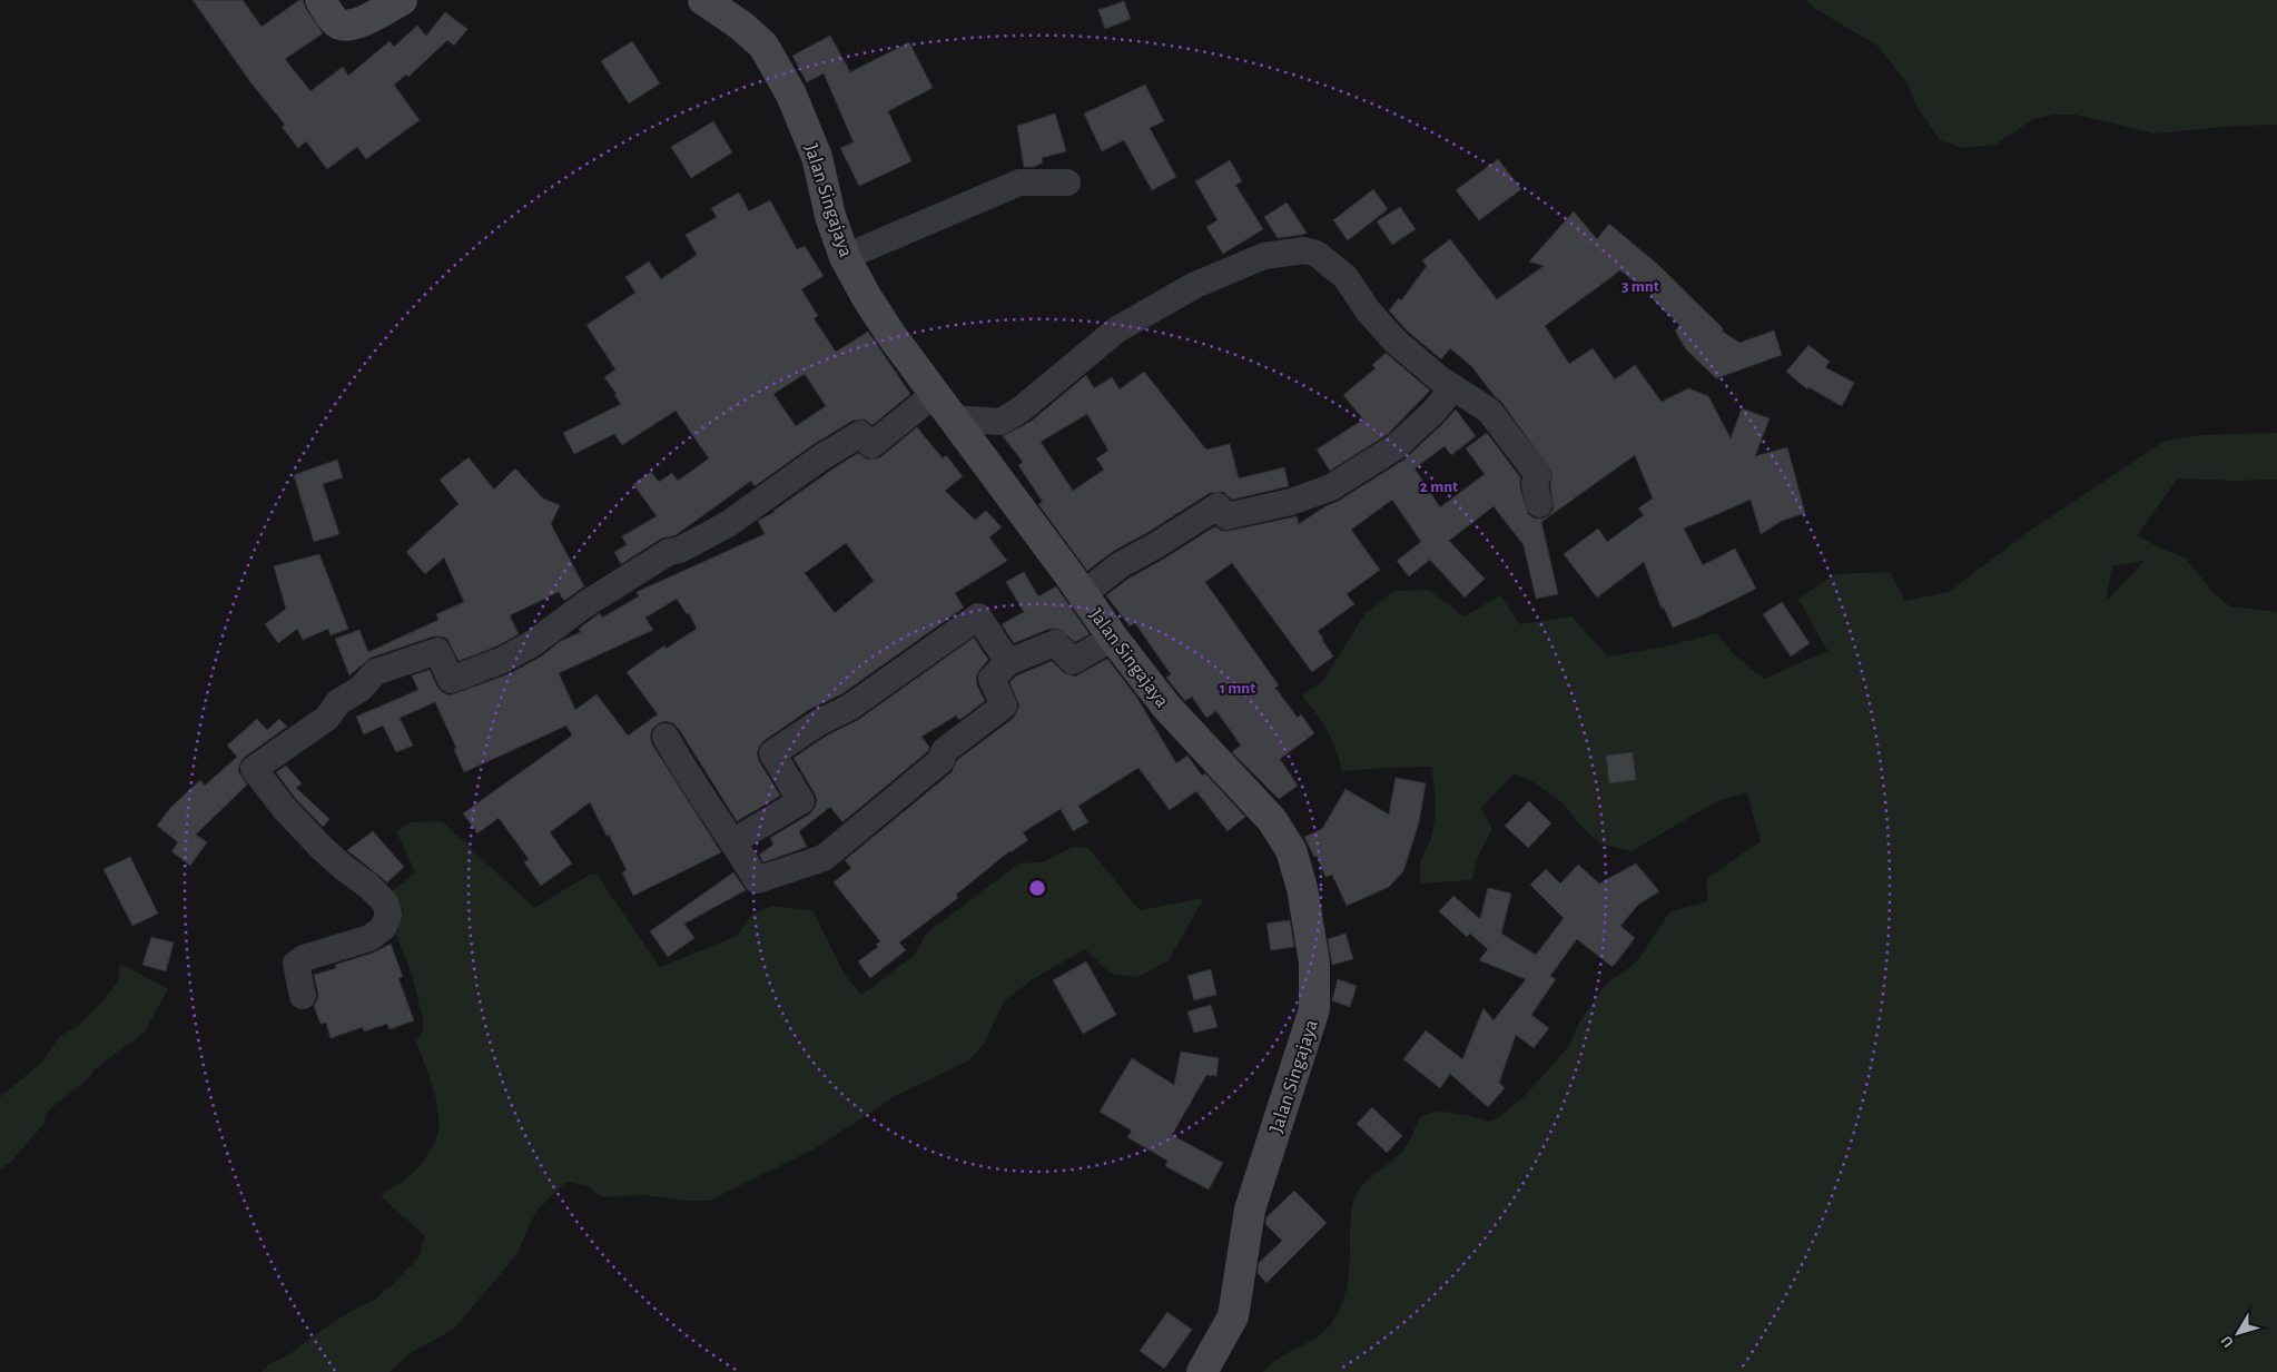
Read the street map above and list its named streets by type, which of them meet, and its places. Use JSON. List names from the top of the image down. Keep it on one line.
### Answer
{"streets":{"street":["Jalan Singajaya"]},"north":"bottom left","rings":["3 mnt","2 mnt","1 mnt"]}
